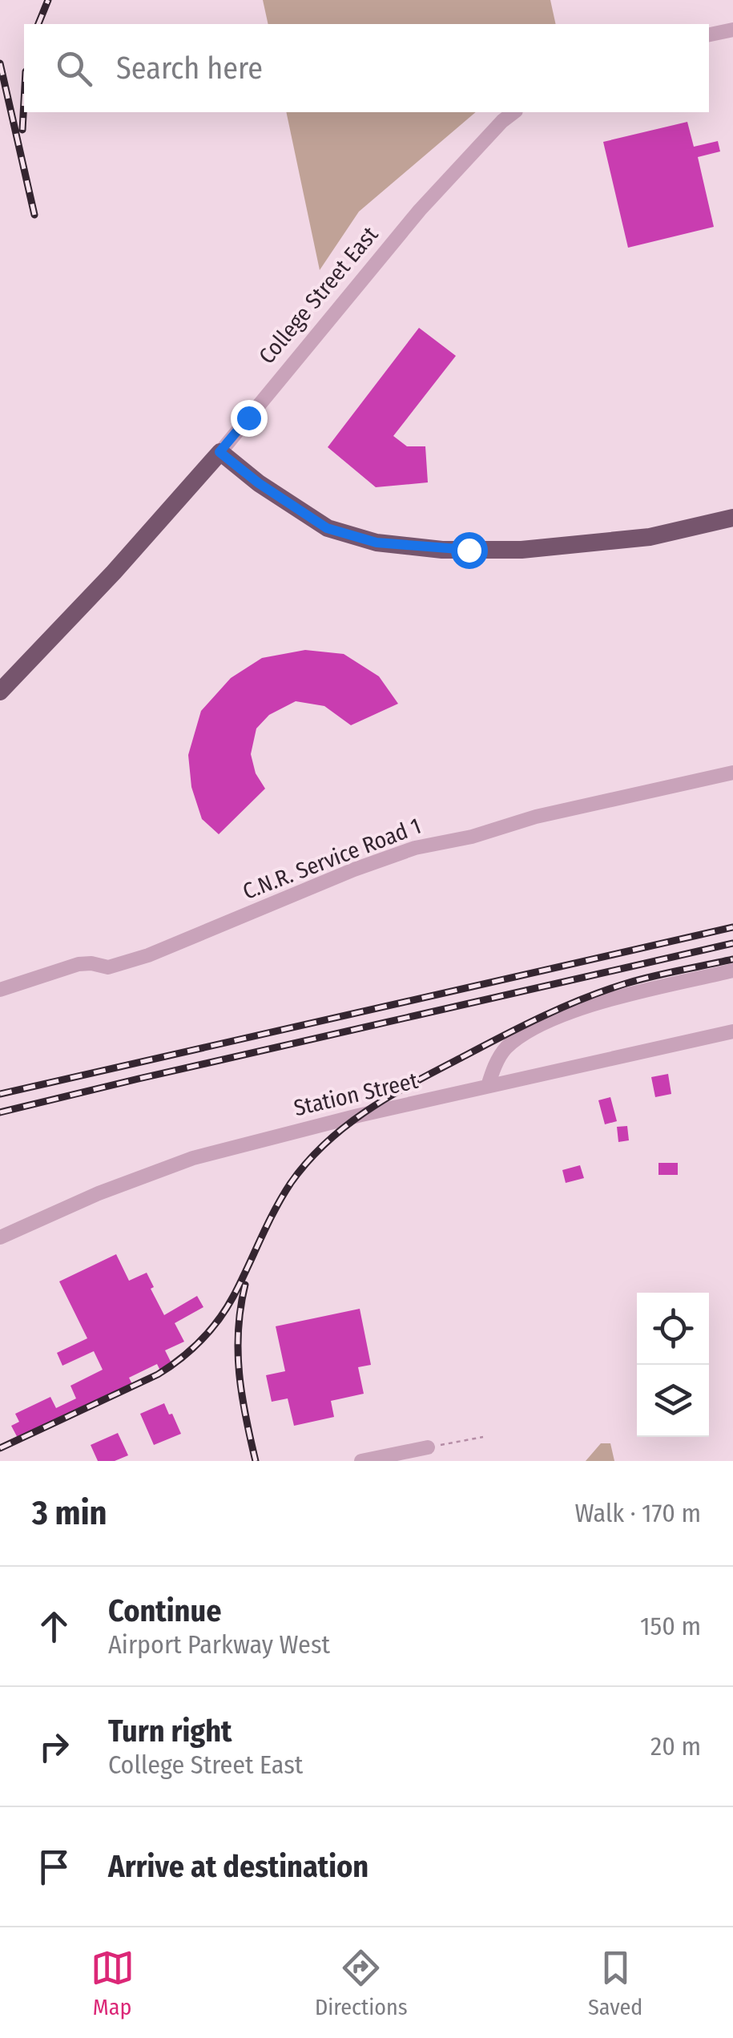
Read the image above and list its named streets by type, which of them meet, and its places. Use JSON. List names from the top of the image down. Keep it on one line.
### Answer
{"streets":{"main road":["College Street East"],"street":["C.N.R. Service Road 1","Station Street"]},"page":{"search":"Search here","heading":["3 min","Walk · 170 m"],"list":[["Continue","Airport Parkway West","150 m"],["Turn right","College Street East","20 m"],"Arrive at destination"],"nav":["Map","Directions","Saved"]}}
